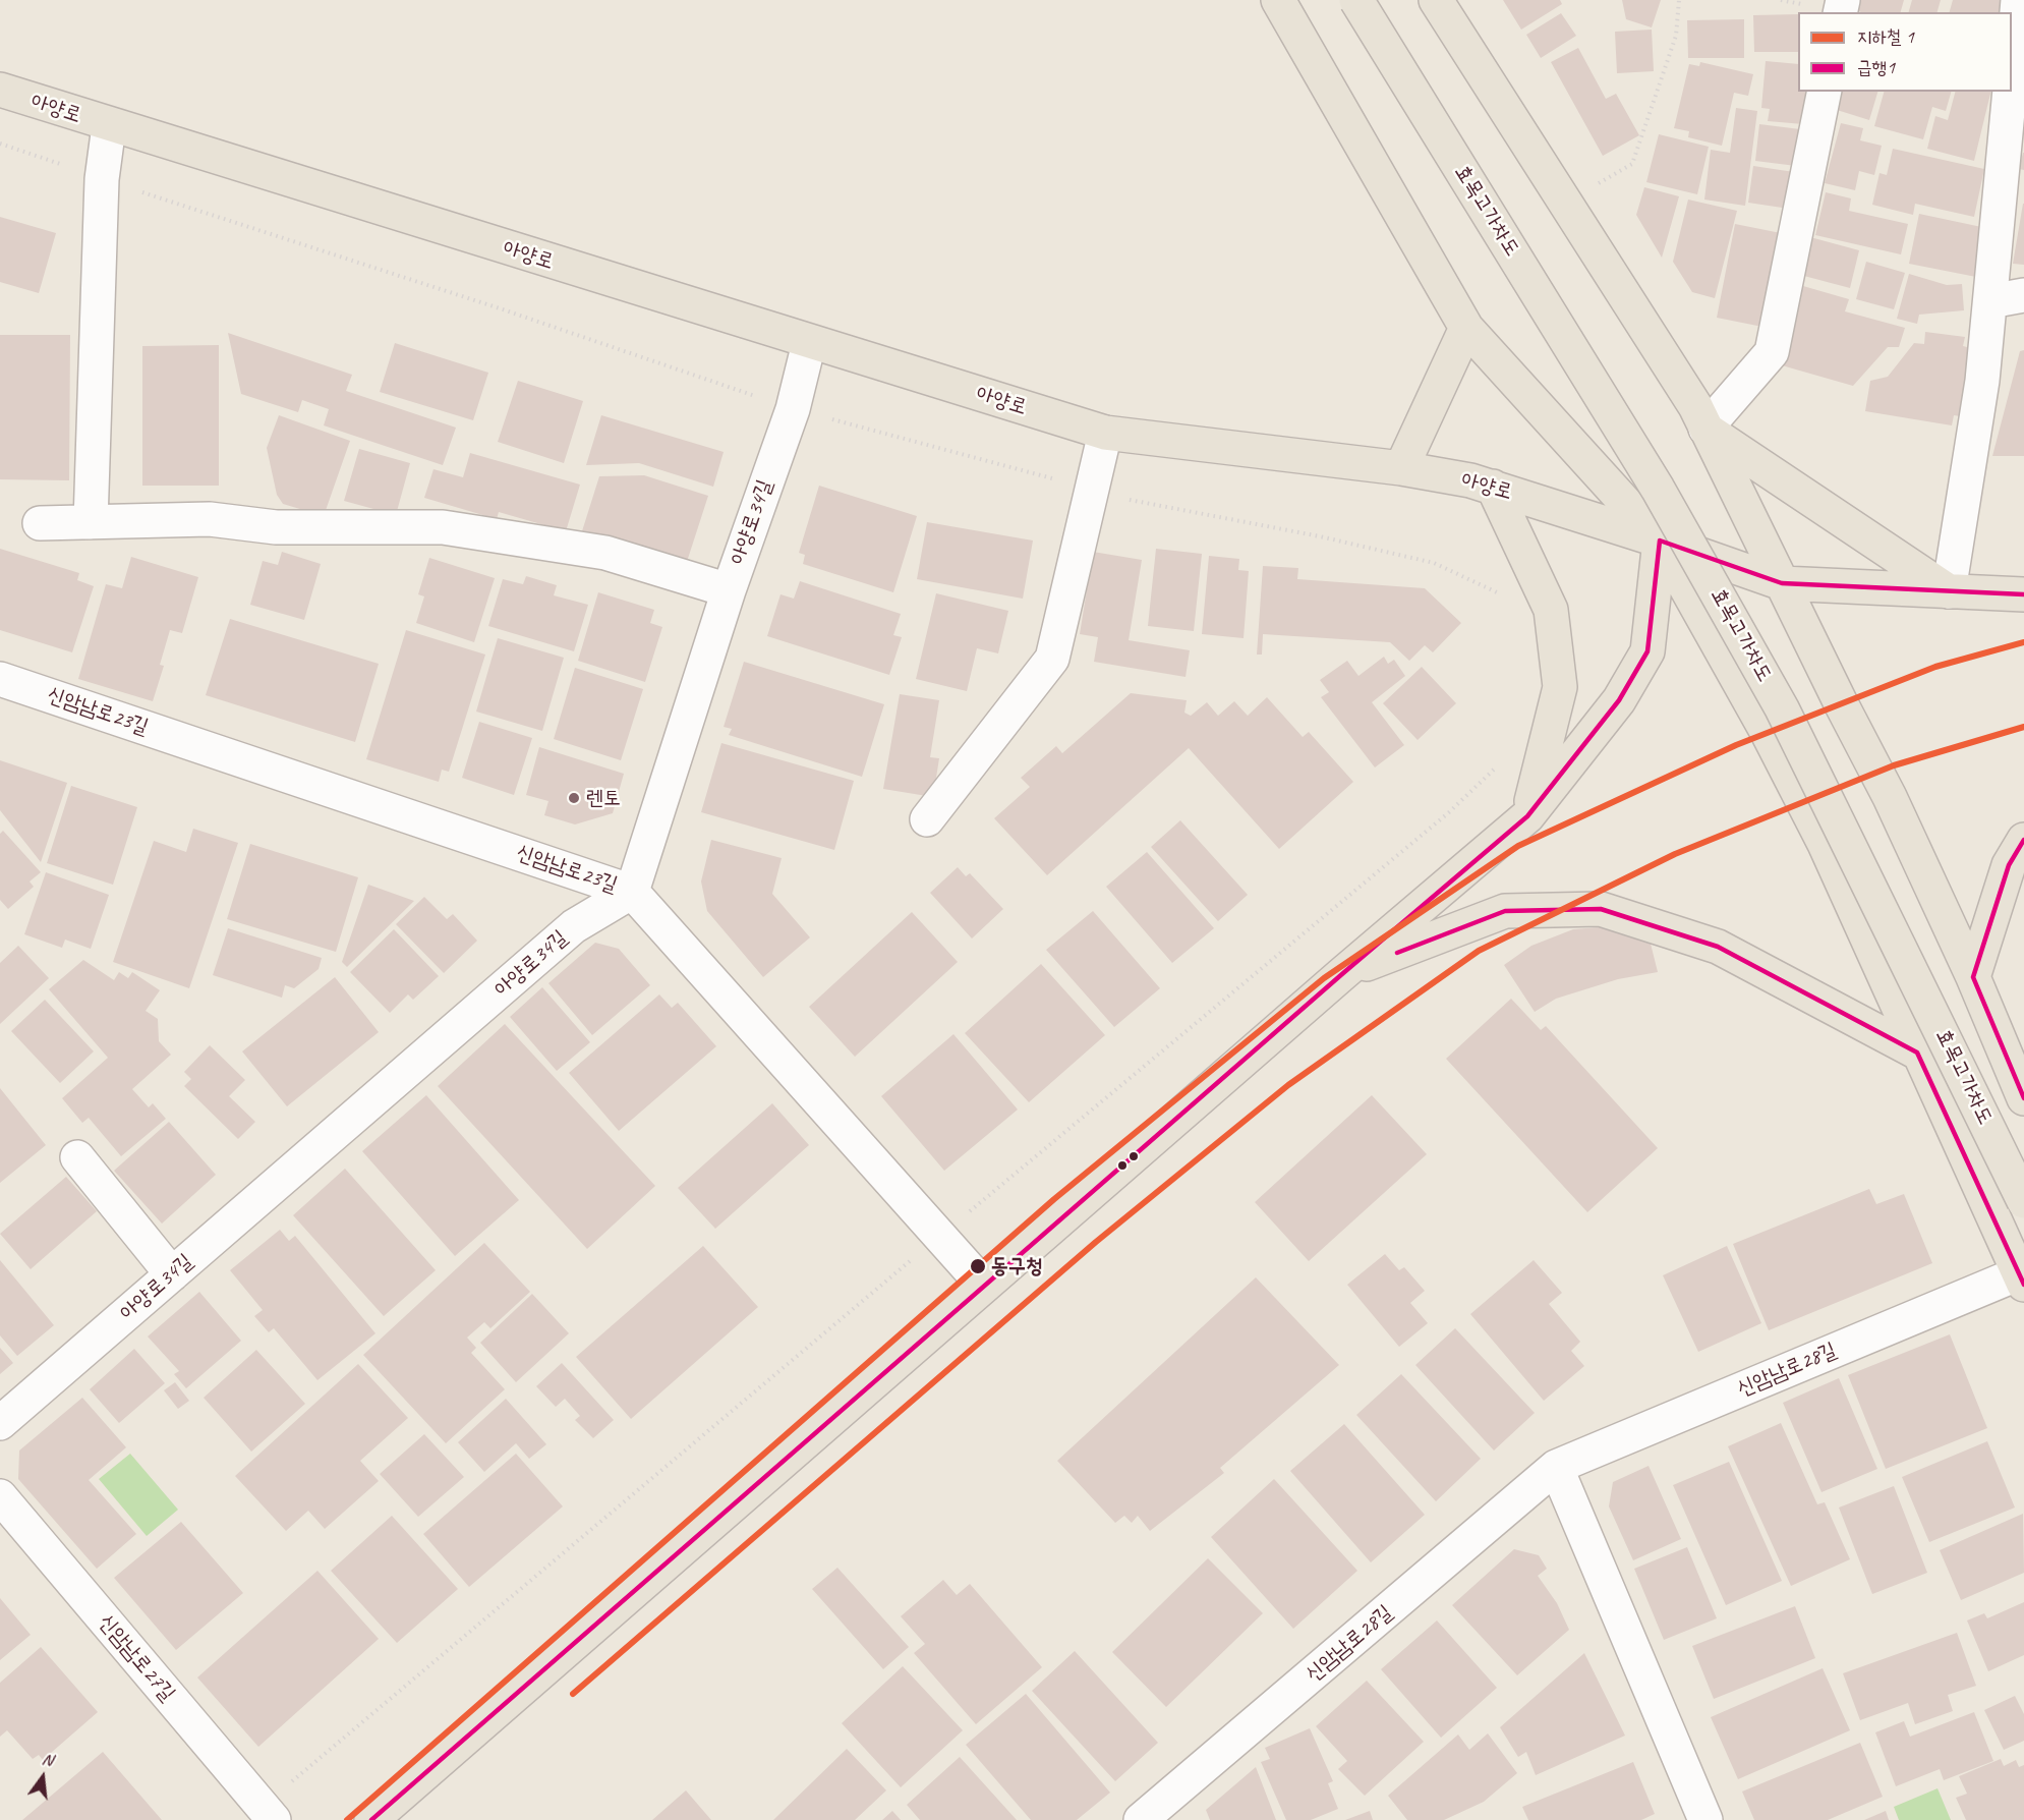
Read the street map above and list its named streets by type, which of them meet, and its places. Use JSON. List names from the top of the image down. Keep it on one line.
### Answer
{"streets":{"main road":["아양로","효목고가차도"],"street":["아양로34길","신암남로23길","신암남로28길","신암남로27길"]},"crossings":[["아양로","아양로34길"],["아양로34길","신암남로23길"]],"places":["렌토","동구청"],"lines":["transit line 급행1","metro line 1"],"legend":["지하철 1","급행1"],"north":"top"}
